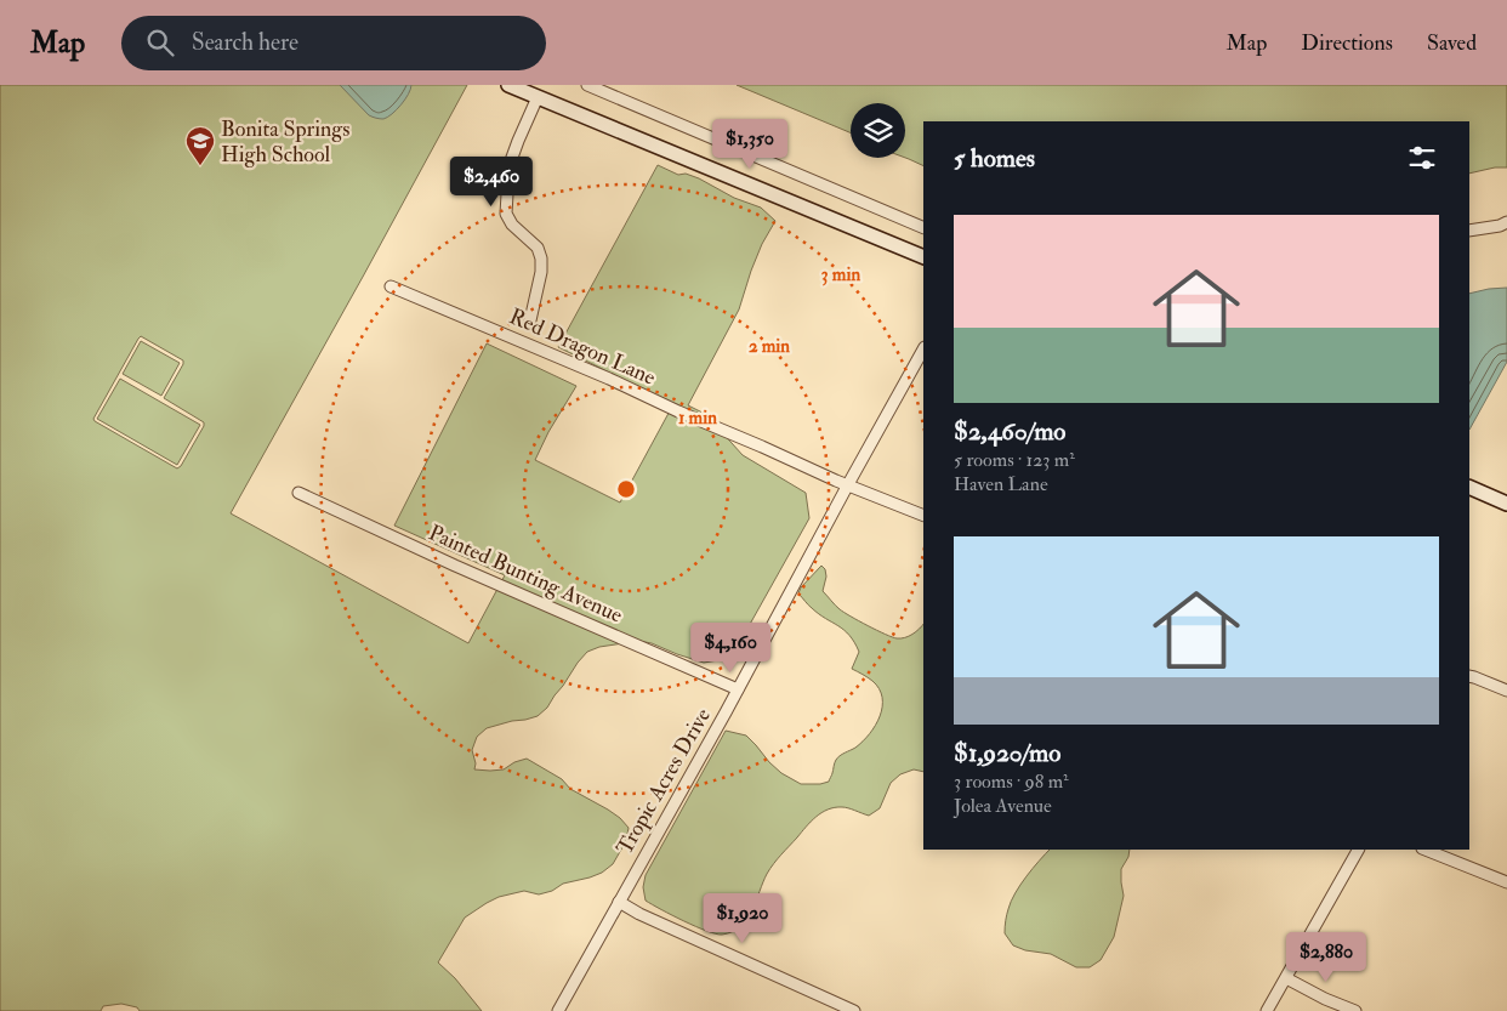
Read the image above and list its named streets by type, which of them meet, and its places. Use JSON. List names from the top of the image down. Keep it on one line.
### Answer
{"streets":{"street":["Red Dragon Lane","Painted Bunting Avenue","Tropic Acres Drive"]},"crossings":[["Red Dragon Lane","Tropic Acres Drive"],["Painted Bunting Avenue","Tropic Acres Drive"]],"places":{"school or university":["Bonita Springs High School"]},"page":{"header":"Map","search":"Search here","nav":["Map","Directions","Saved"],"price":["$1,350","$2,460","$4,160","$1,920","$2,880"],"heading":"5 homes","list":[{"name":"$2,460/mo","note":"5 rooms · 123 m² · Haven Lane"},{"name":"$1,920/mo","note":"3 rooms · 98 m² · Jolea Avenue"}]},"rings":["3 min","2 min","1 min"]}
